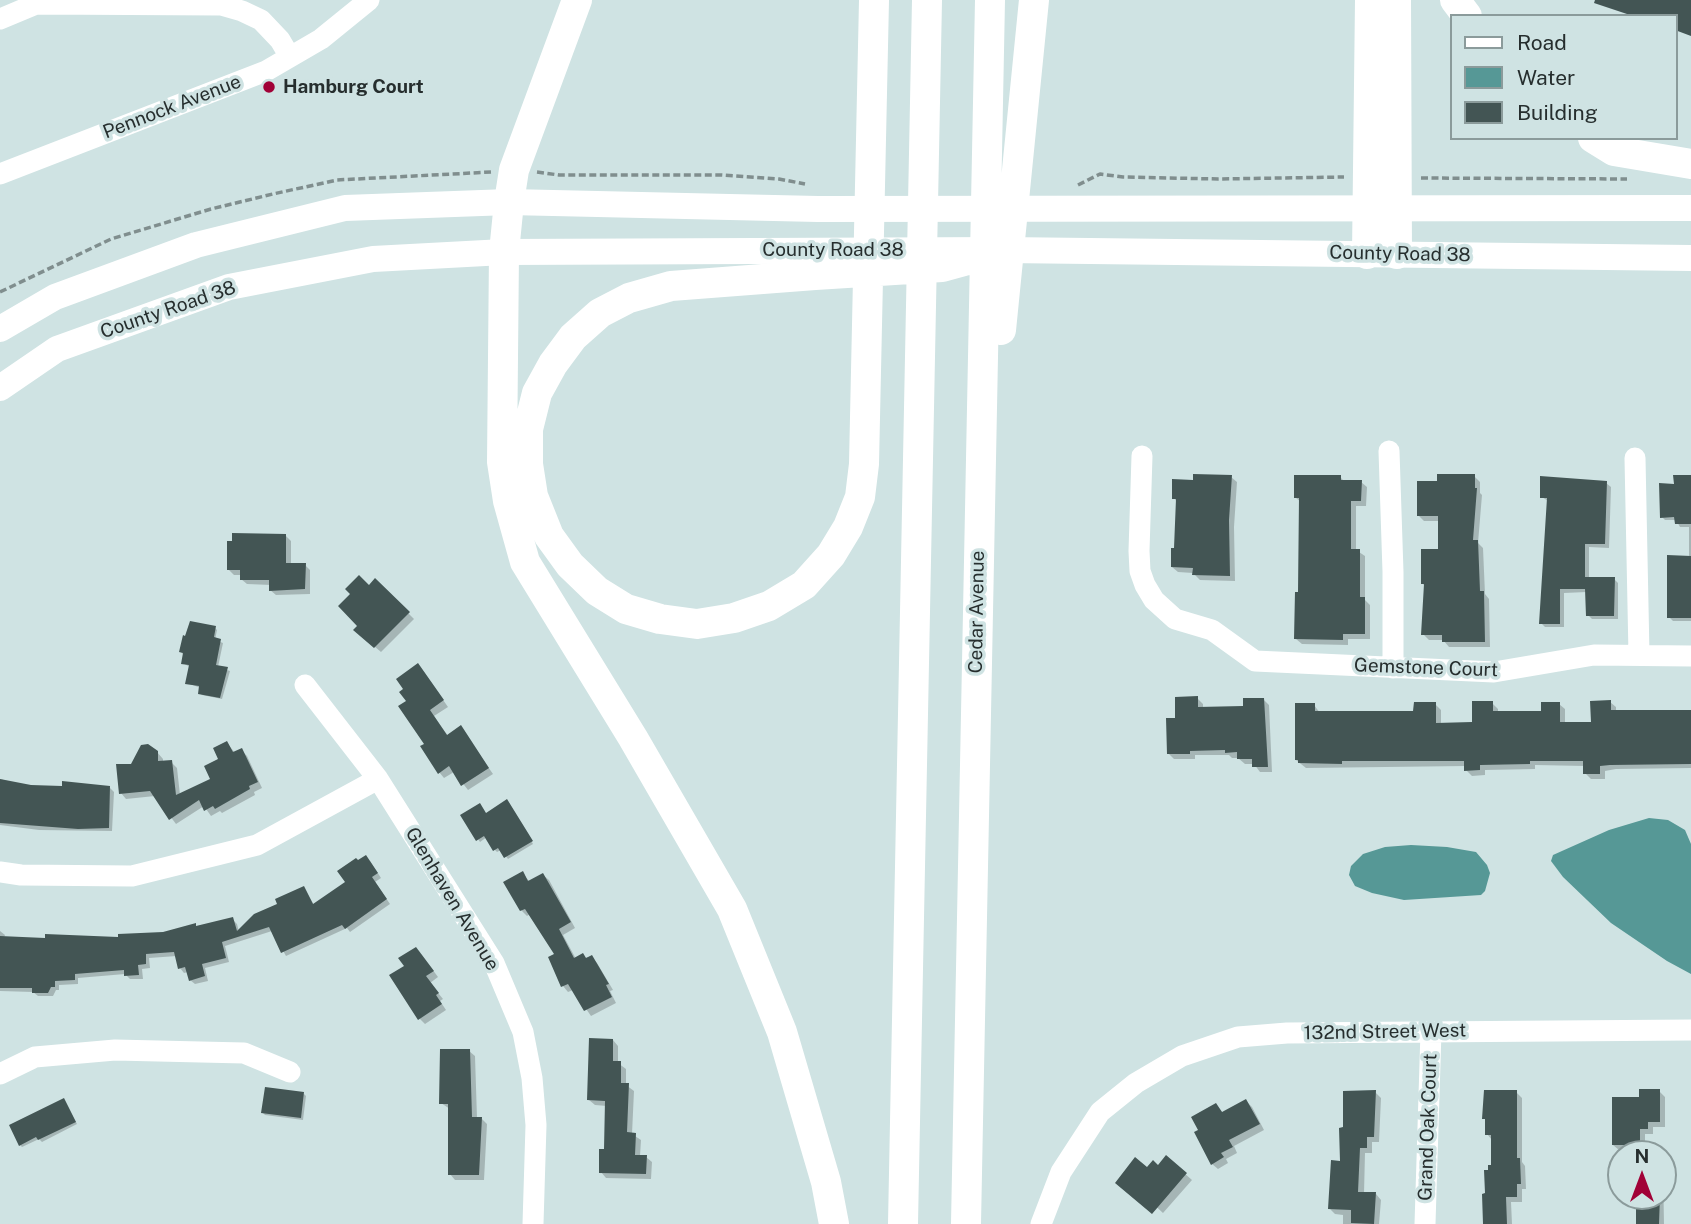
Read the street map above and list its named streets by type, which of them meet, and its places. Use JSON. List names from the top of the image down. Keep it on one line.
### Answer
{"streets":{"highway":["Cedar Avenue"],"main road":["County Road 38"],"street":["Pennock Avenue","Gemstone Court","Glenhaven Avenue","132nd Street West","Grand Oak Court"]},"crossings":[["132nd Street West","Grand Oak Court"]],"places":["Hamburg Court"],"legend":["Road","Water","Building"],"north":"top"}
